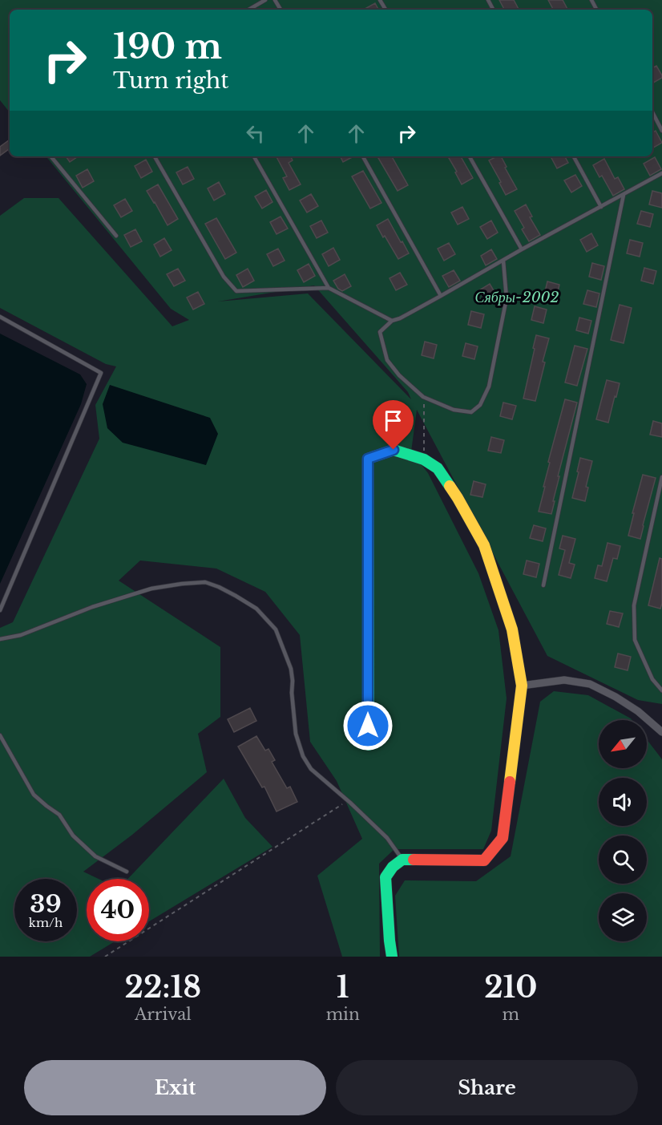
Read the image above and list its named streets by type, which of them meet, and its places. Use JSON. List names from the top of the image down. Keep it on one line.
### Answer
{"parks":["Сябры-2002"],"north":"bottom left","page":{"turn":["190 m","Turn right"],"speed":"39 km/h","limit":"40","eta":["22:18","Arrival","1","min","210","m"],"buttons":["Exit","Share"]}}
